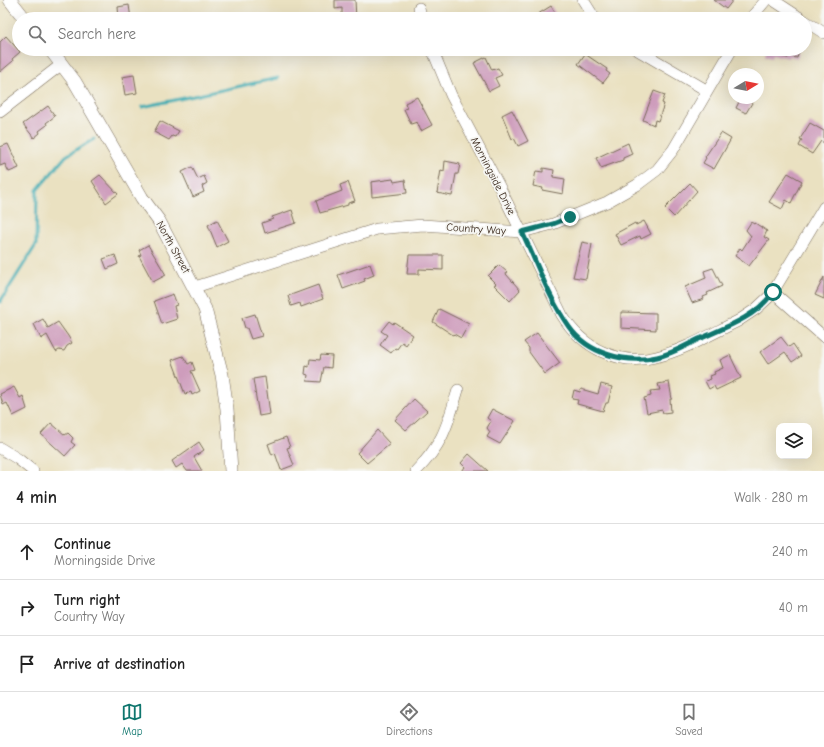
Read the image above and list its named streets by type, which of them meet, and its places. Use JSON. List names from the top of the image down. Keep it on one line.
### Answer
{"streets":{"street":["Morningside Drive","Country Way","North Street"]},"crossings":[["Morningside Drive","Country Way"],["Country Way","North Street"]],"north":"right","page":{"search":"Search here","heading":["4 min","Walk · 280 m"],"list":[["Continue","Morningside Drive","240 m"],["Turn right","Country Way","40 m"],"Arrive at destination"],"nav":["Map","Directions","Saved"]}}
